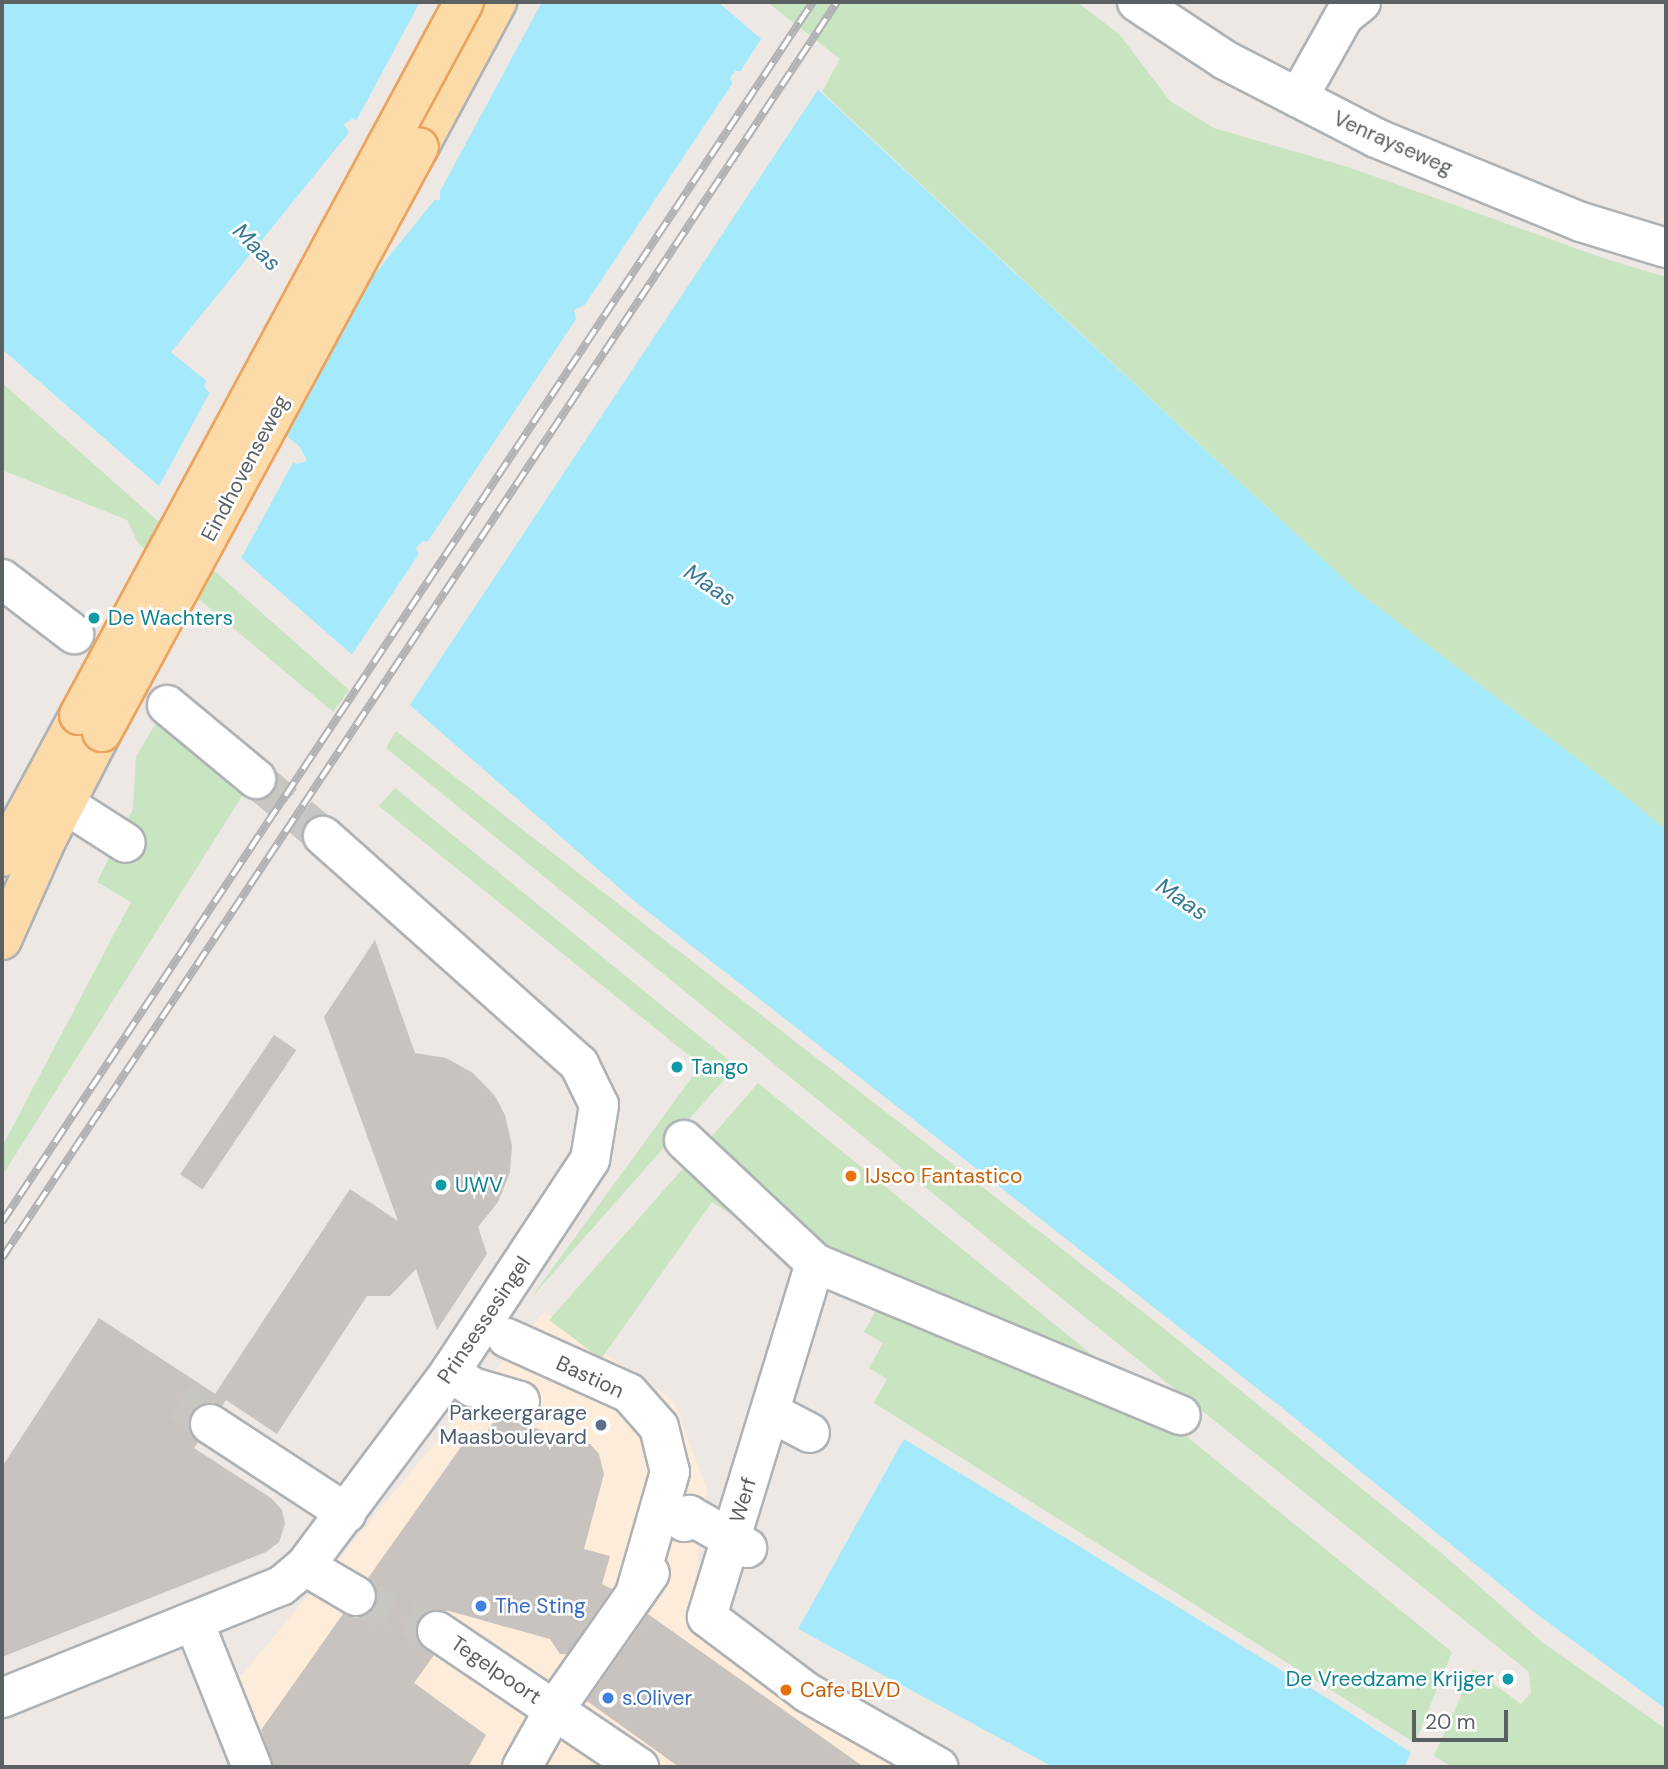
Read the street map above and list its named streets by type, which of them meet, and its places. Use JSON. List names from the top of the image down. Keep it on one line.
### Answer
{"streets":{"main road":["Eindhovenseweg"],"street":["Venrayseweg","Prinsessesingel","Bastion","Werf","Tegelpoort"]},"crossings":[["Bastion","Tegelpoort"]],"water":["Maas"],"places":["De Wachters","Tango","IJsco Fantastico","UWV","Parkeergarage Maasboulevard","The Sting","De Vreedzame Krijger","Cafe BLVD","s.Oliver"],"scale_bar":"20 m"}
